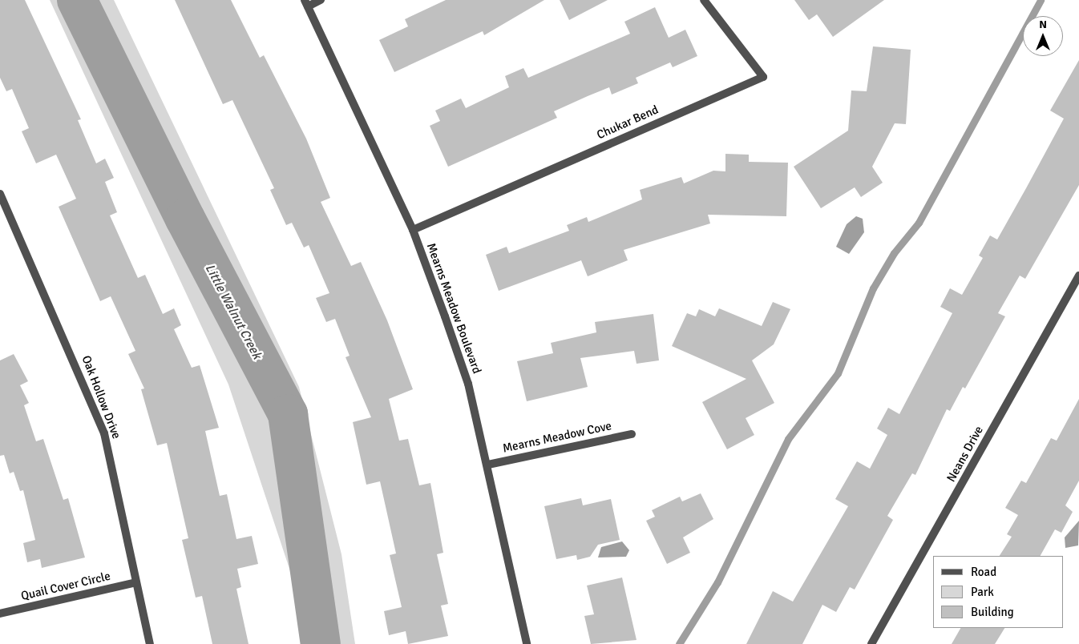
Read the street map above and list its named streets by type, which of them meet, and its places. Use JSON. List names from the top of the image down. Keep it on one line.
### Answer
{"streets":{"street":["Chukar Bend","Mearns Meadow Boulevard","Oak Hollow Drive","Mearns Meadow Cove","Neans Drive","Quail Cover Circle"]},"crossings":[["Chukar Bend","Mearns Meadow Boulevard"],["Mearns Meadow Boulevard","Mearns Meadow Cove"],["Oak Hollow Drive","Quail Cover Circle"]],"water":["Little Walnut Creek"],"legend":["Road","Park","Building"],"north":"top"}
